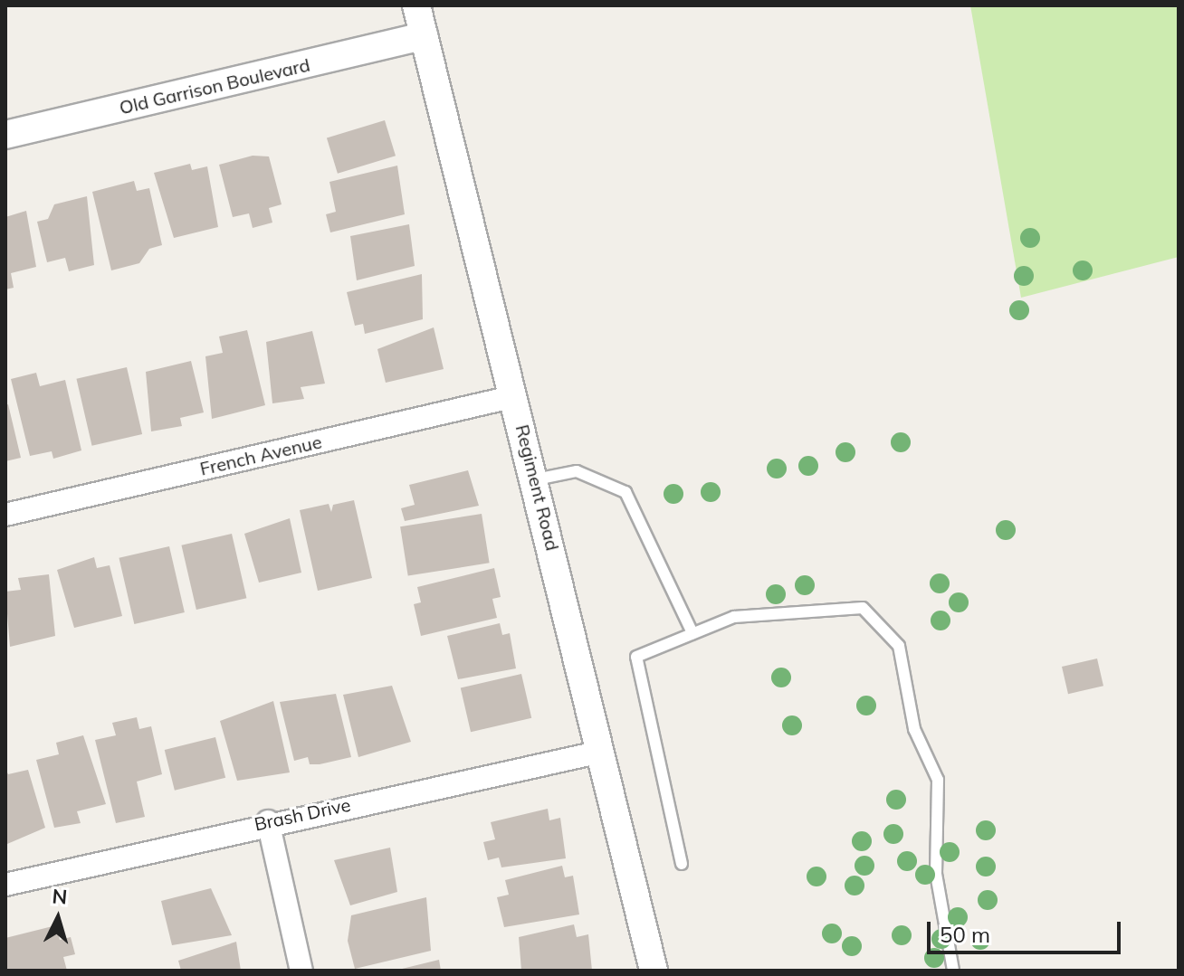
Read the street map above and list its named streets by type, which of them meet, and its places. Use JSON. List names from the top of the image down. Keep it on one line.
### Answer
{"streets":{"street":["Old Garrison Boulevard","French Avenue","Regiment Road","Brash Drive"]},"crossings":[["Old Garrison Boulevard","Regiment Road"],["French Avenue","Regiment Road"],["Regiment Road","Brash Drive"]],"scale_bar":"50 m","north":"top"}
